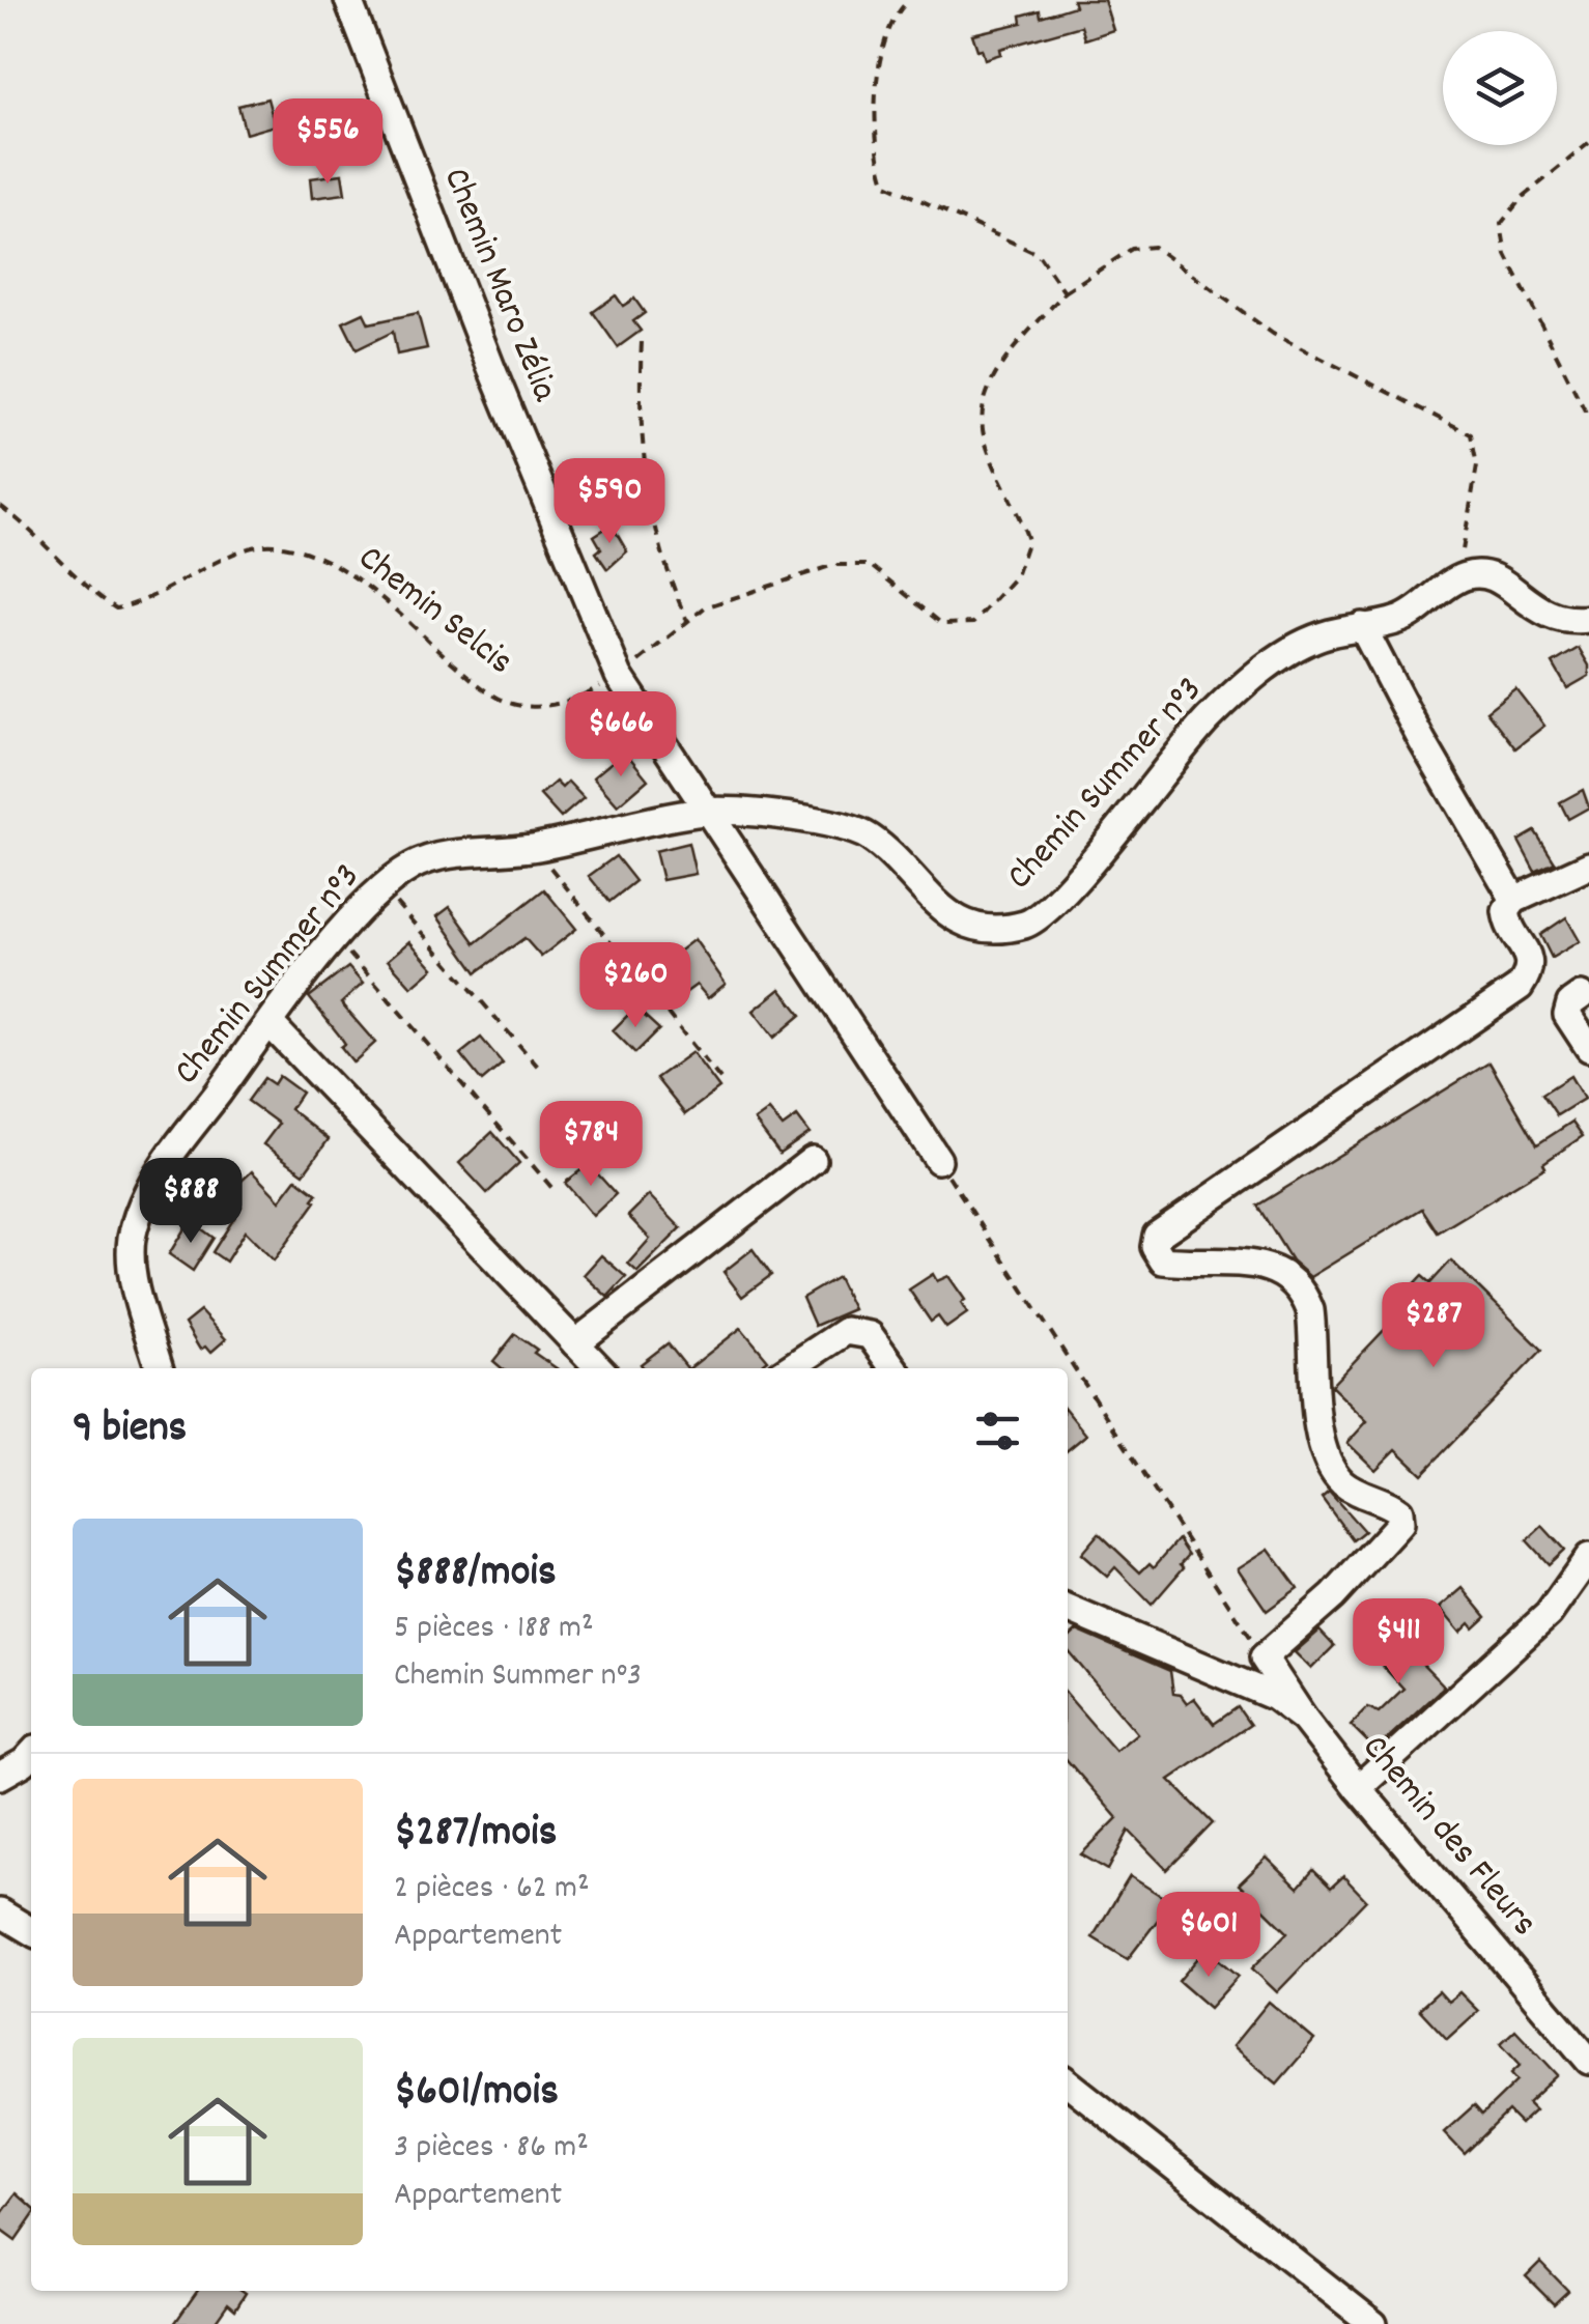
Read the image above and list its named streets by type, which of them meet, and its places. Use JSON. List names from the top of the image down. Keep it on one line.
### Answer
{"streets":{"street":["Chemin Maro Zélia","Chemin Summer n°3","Chemin des Fleurs"],"path":["Chemin Selcis"]},"crossings":[["Chemin Maro Zélia","Chemin Selcis"],["Chemin Maro Zélia","Chemin Summer n°3"]],"page":{"price":["$556","$590","$666","$260","$784","$888","$287","$411","$601"],"heading":"9 biens","list":[{"name":"$888/mois","note":"5 pièces · 188 m² · Chemin Summer n°3"},{"name":"$287/mois","note":"2 pièces · 62 m² · Appartement"},{"name":"$601/mois","note":"3 pièces · 86 m² · Appartement"}]}}
